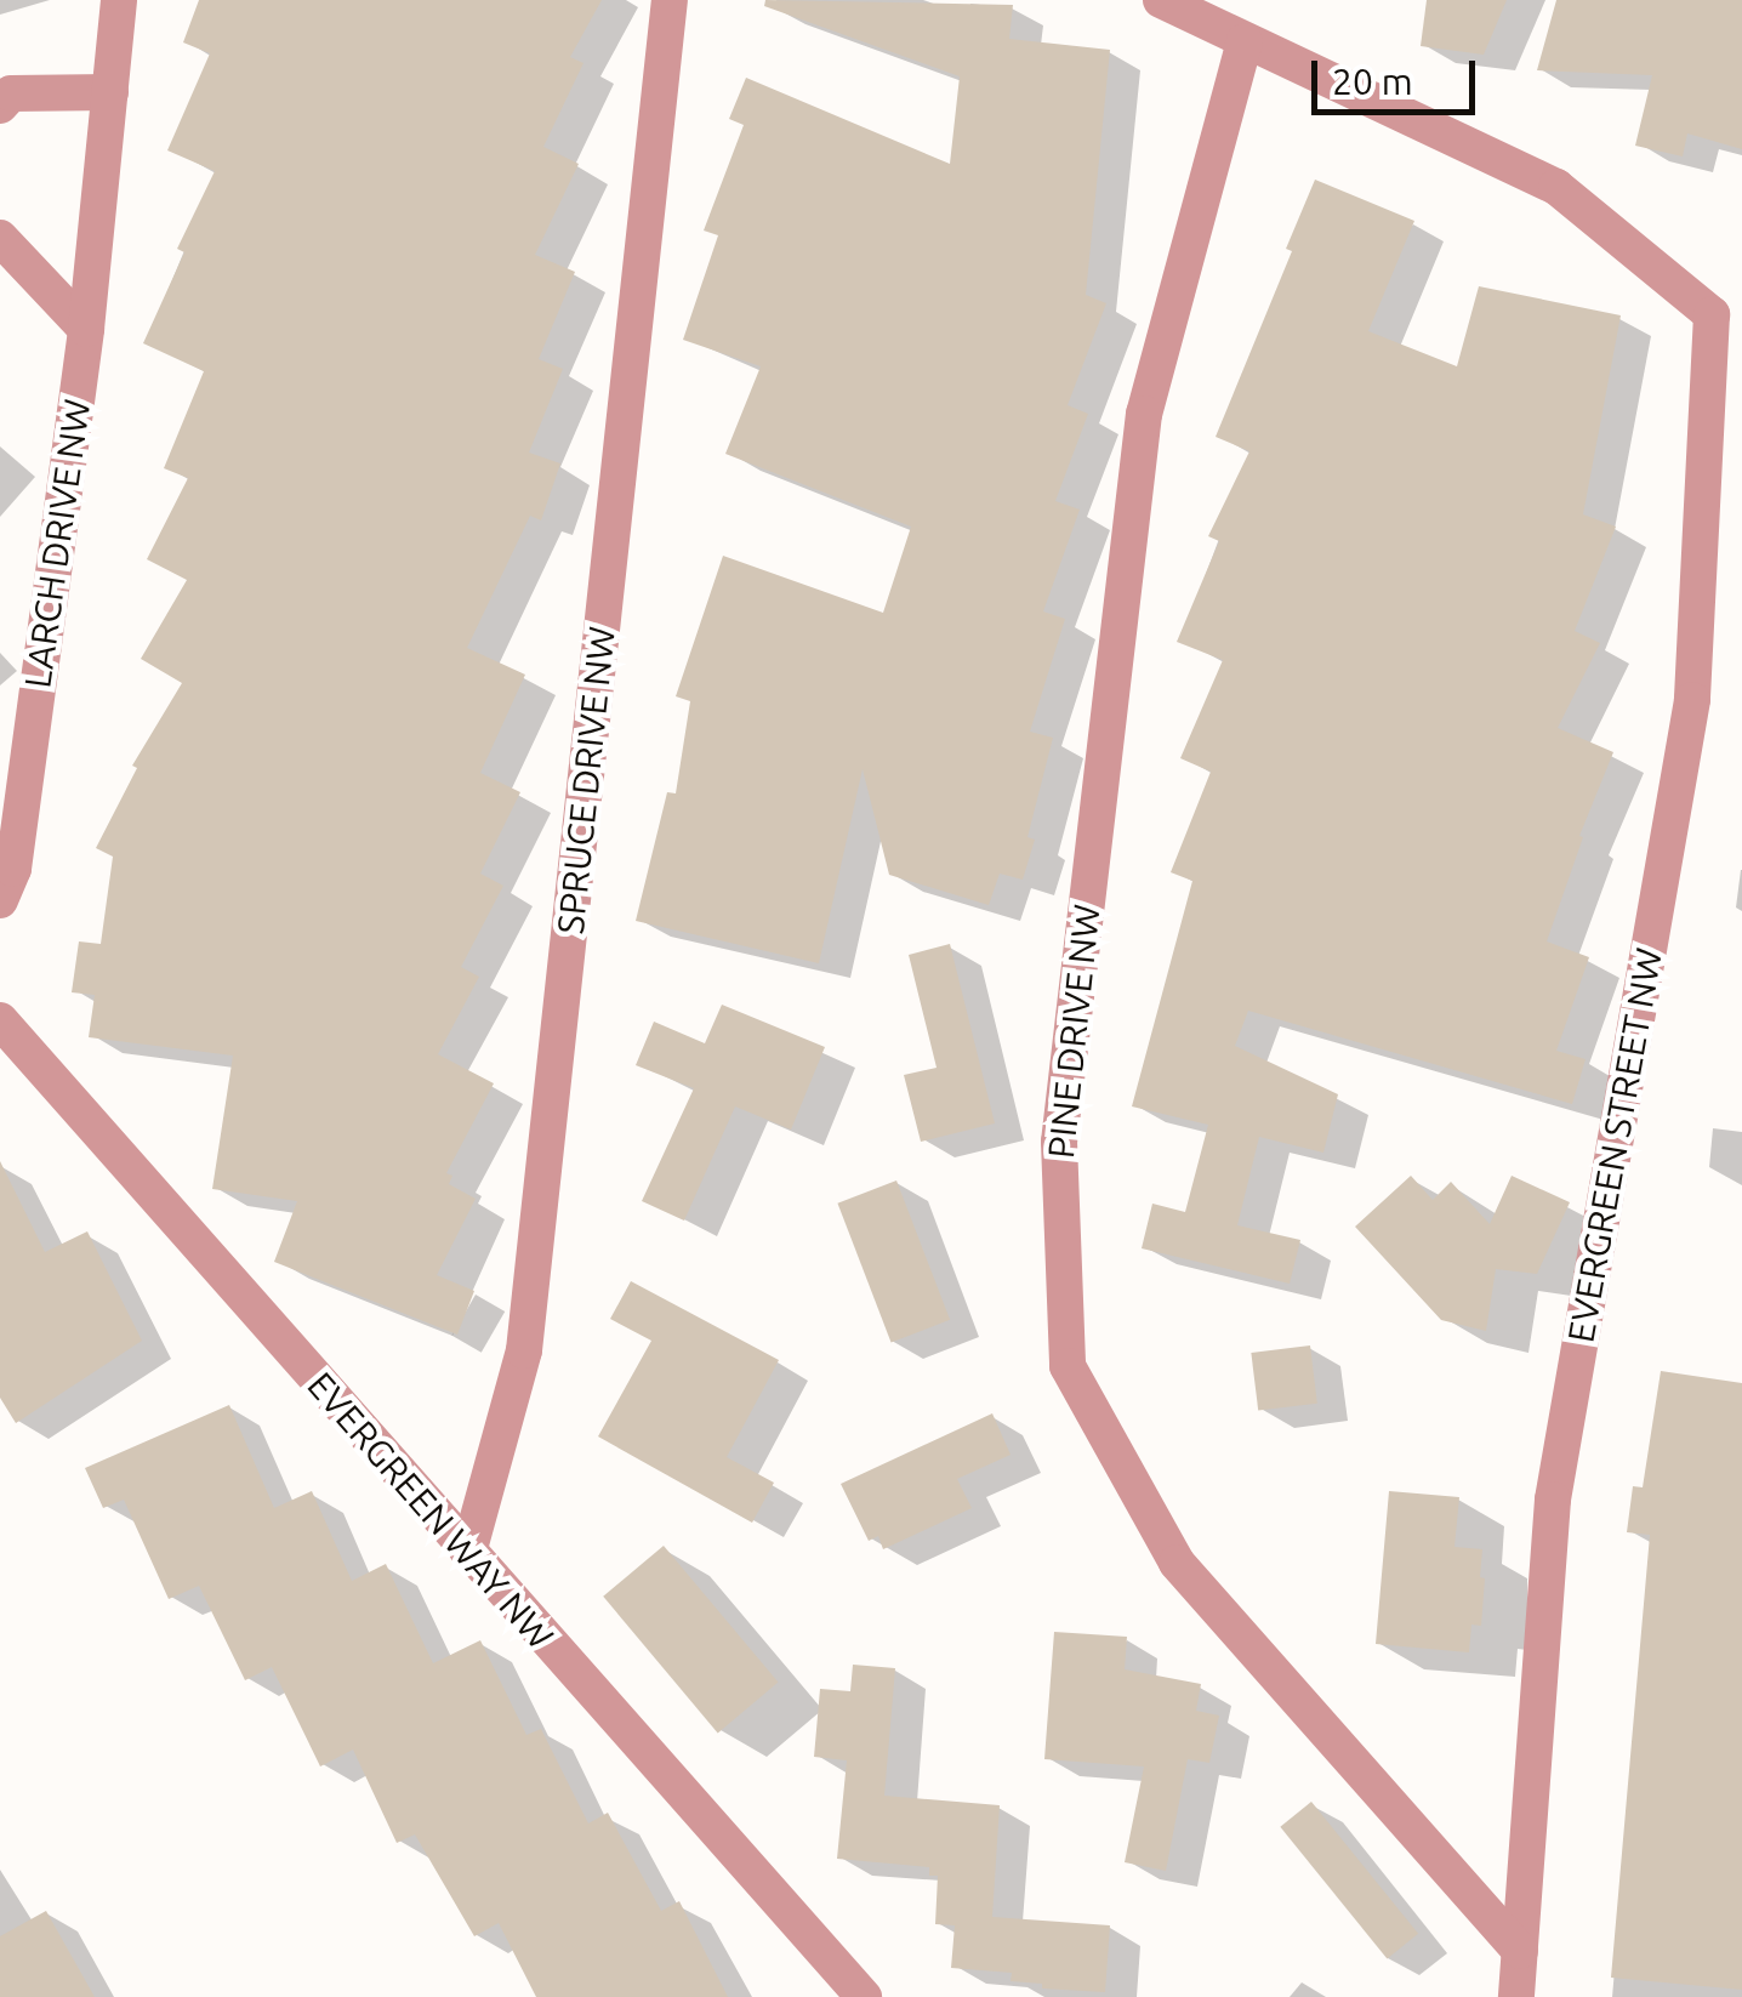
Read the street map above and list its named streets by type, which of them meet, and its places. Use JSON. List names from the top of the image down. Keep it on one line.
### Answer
{"streets":{"street":["LARCH DRIVE NW","SPRUCE DRIVE NW","PINE DRIVE NW","EVERGREEN STREET NW","EVERGREEN WAY NW"]},"crossings":[["SPRUCE DRIVE NW","EVERGREEN WAY NW"],["PINE DRIVE NW","EVERGREEN STREET NW"]],"scale_bar":"20 m"}
